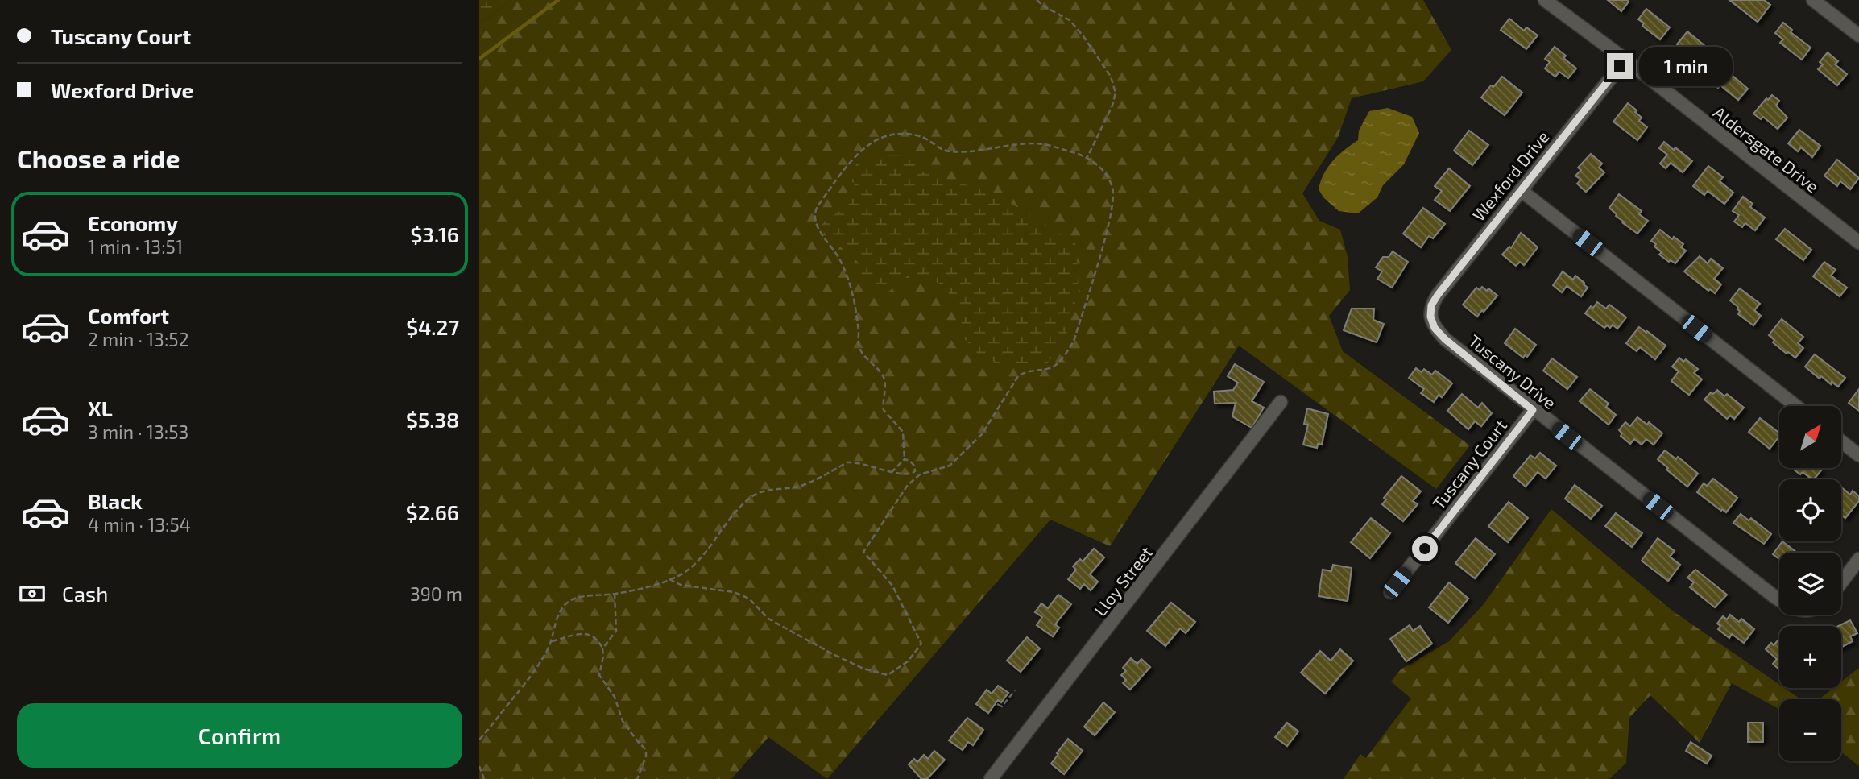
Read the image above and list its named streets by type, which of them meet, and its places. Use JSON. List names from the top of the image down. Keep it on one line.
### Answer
{"streets":{"street":["Aldersgate Drive","Wexford Drive","Tuscany Drive","Tuscany Court","Lloy Street"]},"crossings":[["Aldersgate Drive","Wexford Drive"],["Wexford Drive","Tuscany Drive"],["Tuscany Drive","Tuscany Court"]],"north":"top right","page":{"banner":["Tuscany Court","Wexford Drive"],"bubble":"1 min","heading":"Choose a ride","list":[{"name":"Economy","note":"1 min · 13:51","value":"$3.16"},{"name":"Comfort","note":"2 min · 13:52","value":"$4.27"},{"name":"XL","note":"3 min · 13:53","value":"$5.38"},{"name":"Black","note":"4 min · 13:54","value":"$2.66"}],"map_buttons":["+","−"],"pay":["Cash","390 m"],"buttons":"Confirm"}}
